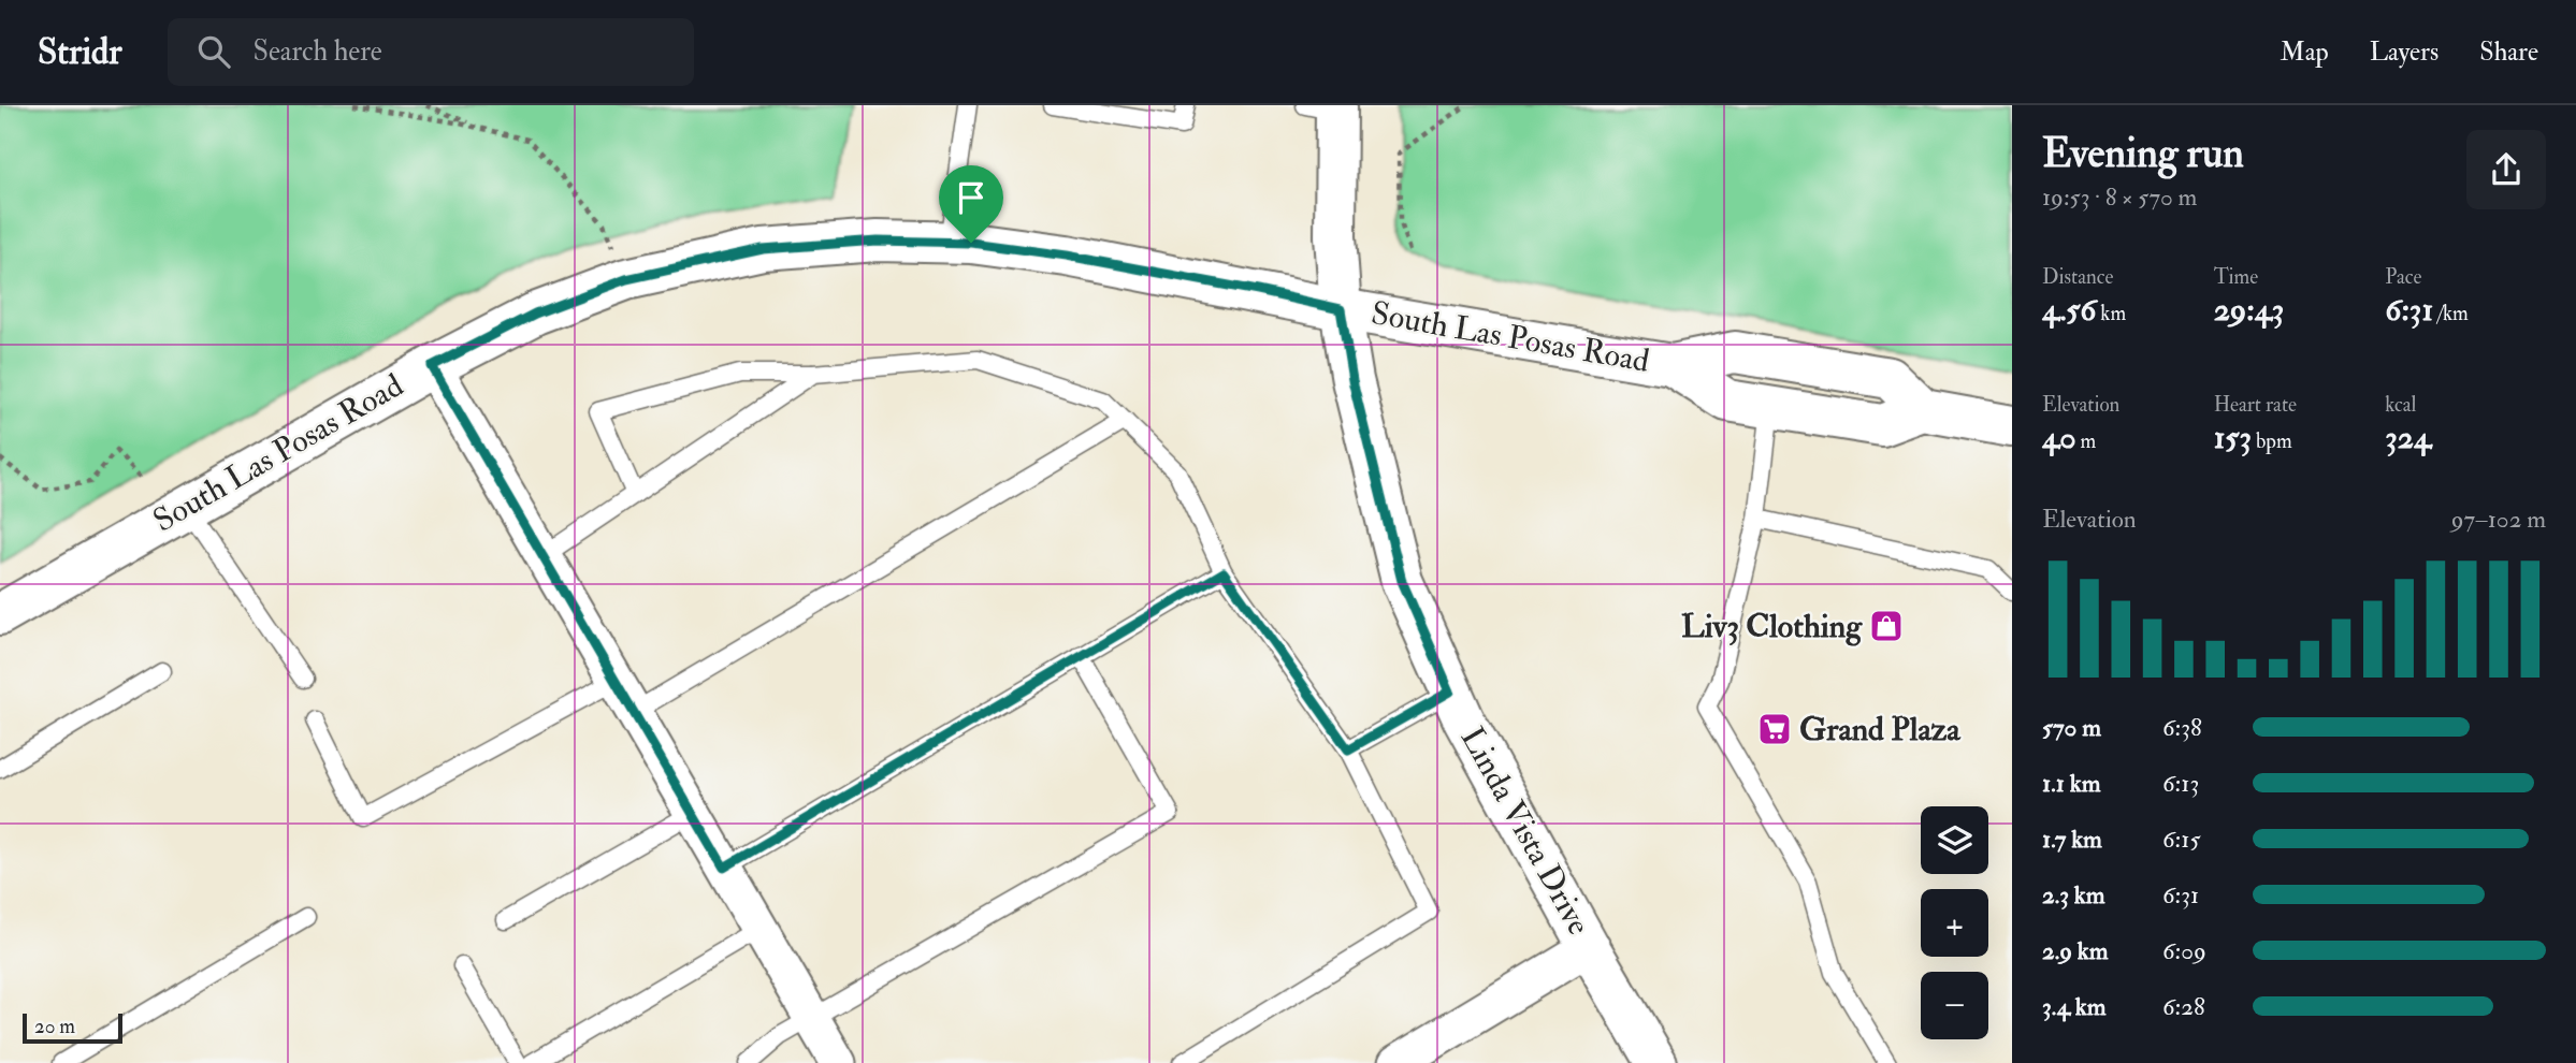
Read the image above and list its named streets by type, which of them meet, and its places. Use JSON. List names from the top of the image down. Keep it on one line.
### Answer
{"streets":{"main road":["South Las Posas Road","Linda Vista Drive"]},"crossings":[["South Las Posas Road","Linda Vista Drive"]],"places":{"shop":["Liv3 Clothing"],"supermarket":["Grand Plaza"]},"scale_bar":"20 m","page":{"header":"Stridr","search":"Search here","nav":["Map","Layers","Share"],"heading":["Evening run","19:53 · 8 × 570 m"],"stats":[["Distance","4.56 km"],["Time","29:43"],["Pace","6:31 /km"],["Elevation","40 m"],["Heart rate","153 bpm"],["kcal","324"]],"chart":["Elevation","97–102 m"],"list":[{"name":"570 m","note":"6:38"},{"name":"1.1 km","note":"6:13"},{"name":"1.7 km","note":"6:15"},{"name":"2.3 km","note":"6:31"},{"name":"2.9 km","note":"6:09"},{"name":"3.4 km","note":"6:28"}],"map_buttons":["+","−"],"scale":"20 m"}}
